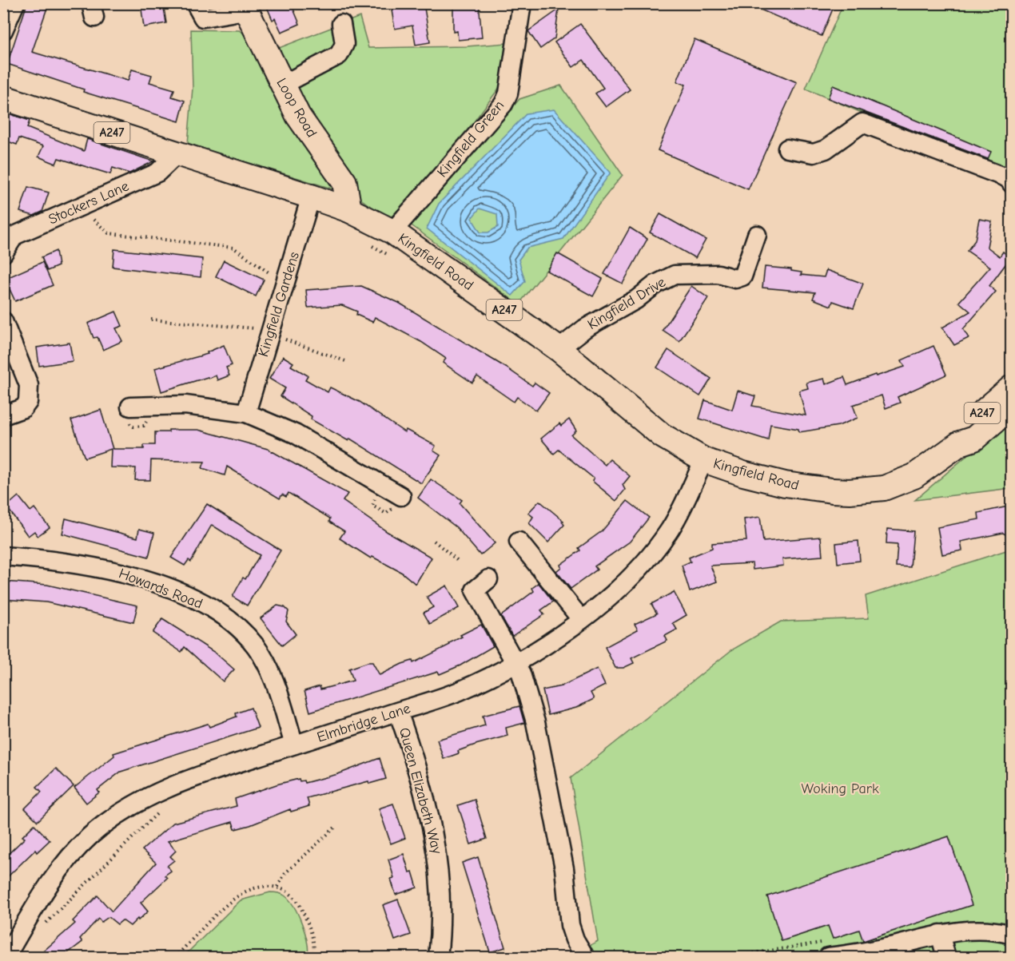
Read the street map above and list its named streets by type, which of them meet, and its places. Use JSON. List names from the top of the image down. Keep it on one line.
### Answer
{"streets":{"main road":["Loop Road","A247","Kingfield Road"],"street":["Kingfield Green","Stockers Lane","Kingfield Drive","Kingfield Gardens","Howards Road","Elmbridge Lane","Queen Elizabeth Way"]},"crossings":[["Loop Road","Kingfield Road"],["Kingfield Green","Kingfield Road"],["Stockers Lane","Kingfield Road"],["Kingfield Road","Kingfield Drive"],["Kingfield Road","Kingfield Gardens"],["Kingfield Road","Elmbridge Lane"],["Howards Road","Elmbridge Lane"],["Elmbridge Lane","Queen Elizabeth Way"]],"parks":["Woking Park"]}
